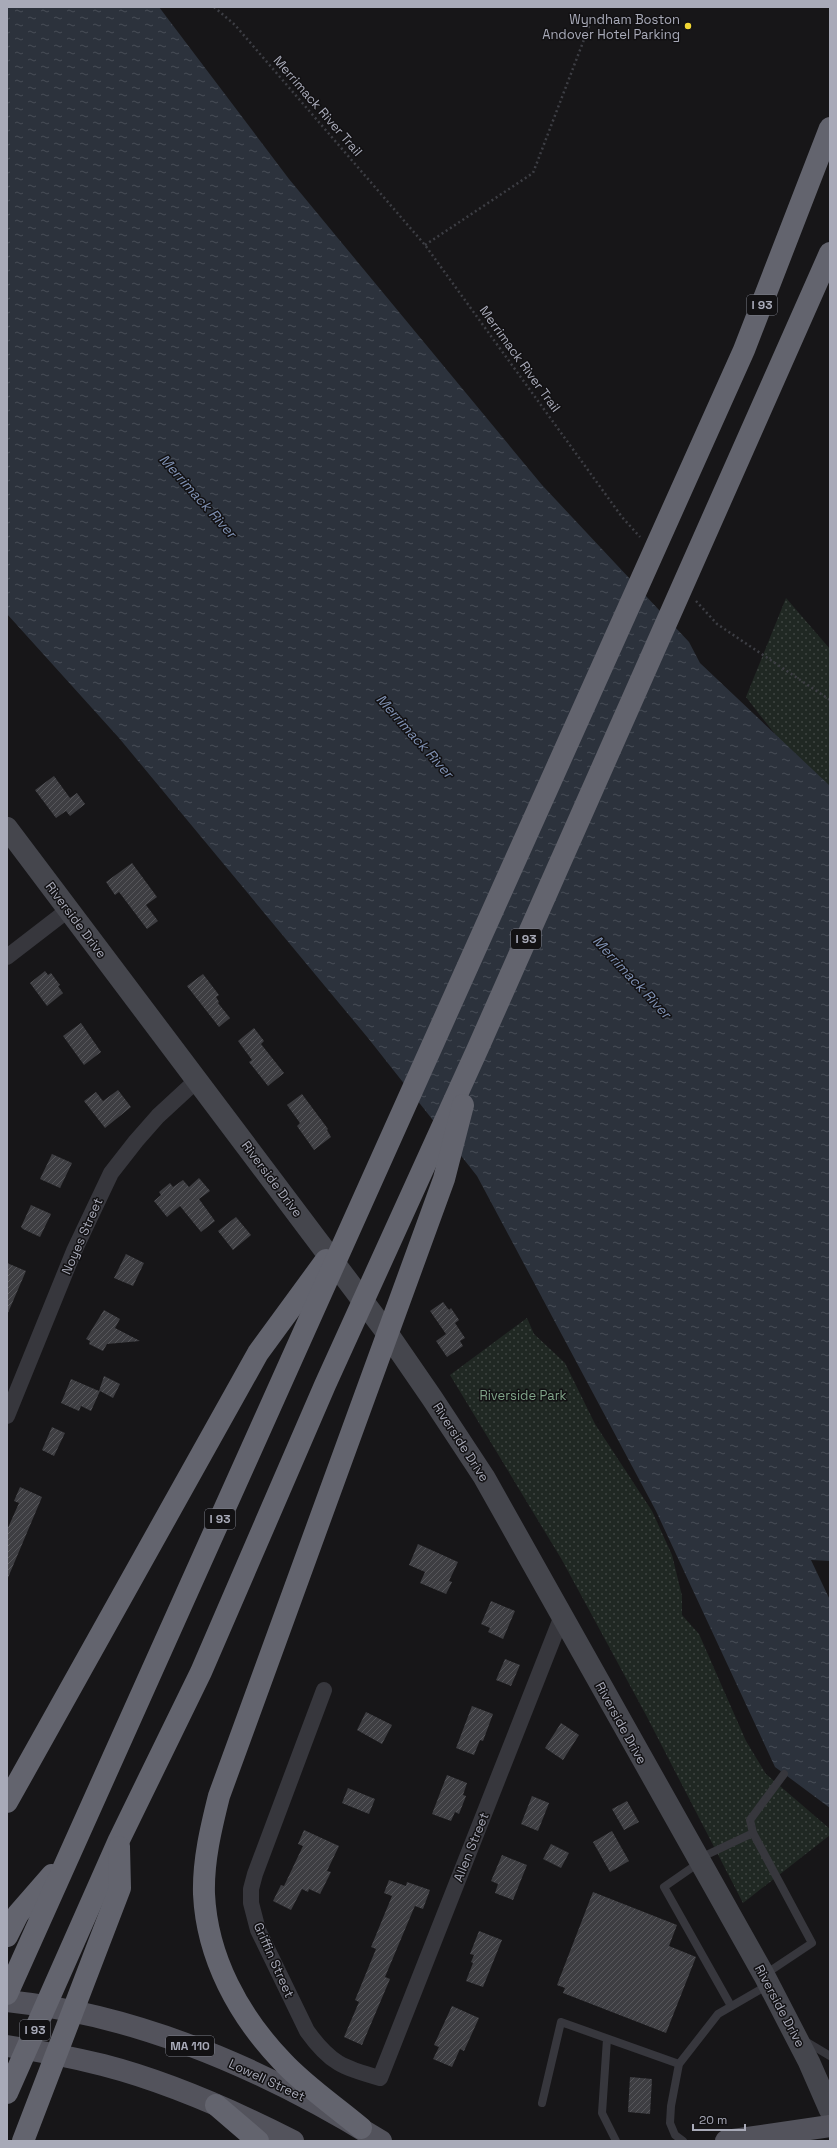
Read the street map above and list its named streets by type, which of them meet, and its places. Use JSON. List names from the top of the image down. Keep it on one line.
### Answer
{"streets":{"highway":["I 93"],"main road":["Riverside Drive","MA 110","Lowell Street"],"street":["Noyes Street","Allen Street","Griffin Street"],"path":["Merrimack River Trail"]},"crossings":[["Riverside Drive","Noyes Street"],["Riverside Drive","Allen Street"],["Allen Street","Griffin Street"]],"water":["Merrimack River"],"parks":["Riverside Park"],"places":["Wyndham Boston Andover Hotel Parking"],"scale_bar":"20 m"}
